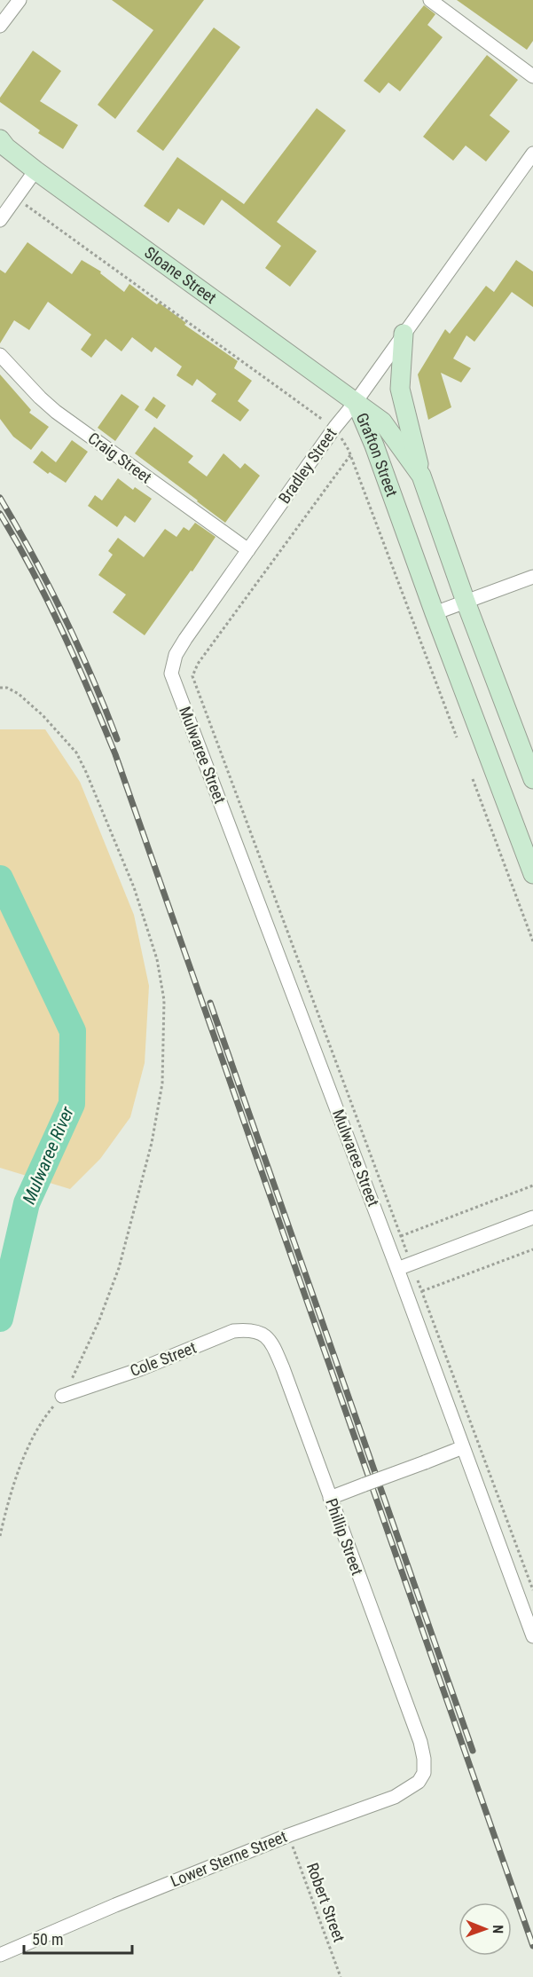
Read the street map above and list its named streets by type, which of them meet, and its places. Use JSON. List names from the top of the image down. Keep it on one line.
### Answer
{"streets":{"street":["Sloane Street","Grafton Street","Craig Street","Bradley Street","Mulwaree Street","Cole Street","Phillip Street","Lower Sterne Street"],"path":["Robert Street"]},"crossings":[["Sloane Street","Grafton Street"],["Sloane Street","Bradley Street"],["Grafton Street","Bradley Street"],["Craig Street","Bradley Street"],["Bradley Street","Mulwaree Street"],["Cole Street","Phillip Street"],["Phillip Street","Lower Sterne Street"],["Lower Sterne Street","Robert Street"]],"water":["Mulwaree River"],"scale_bar":"50 m","north":"right"}
